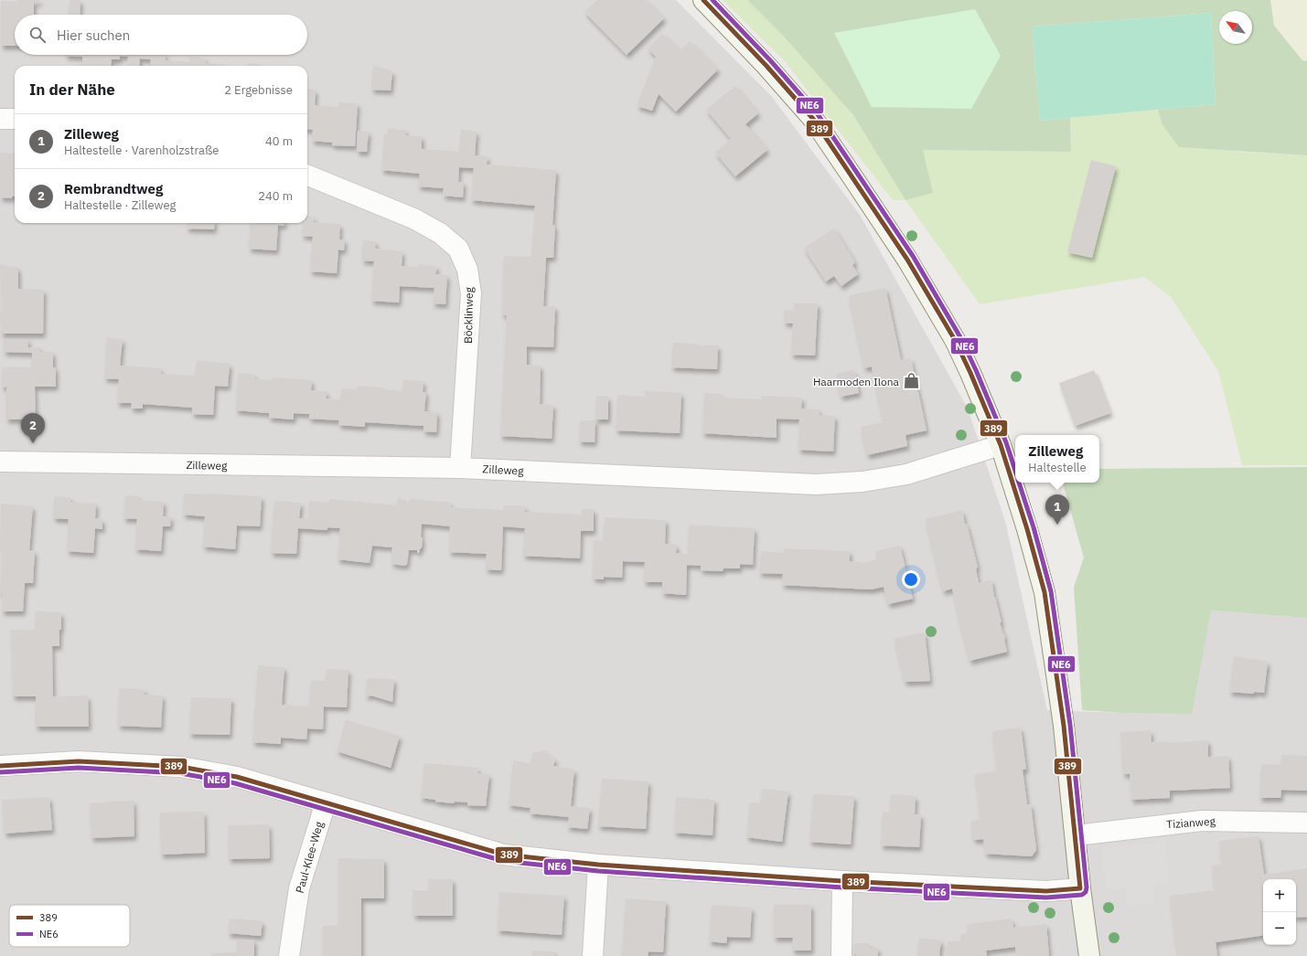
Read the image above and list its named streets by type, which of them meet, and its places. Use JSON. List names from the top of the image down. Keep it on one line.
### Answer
{"streets":{"street":["Böcklinweg","Zilleweg","Tizianweg","Paul-Klee-Weg"]},"crossings":[["Böcklinweg","Zilleweg"]],"places":{"shop":["Haarmoden Ilona"]},"lines":["transit line 389","transit line NE6"],"legend":["389","NE6"],"north":"top left","page":{"search":"Hier suchen","heading":["In der Nähe","2 Ergebnisse"],"list":[{"mark":"1","name":"Zilleweg","note":"Haltestelle · Varenholzstraße","value":"40 m"},{"mark":"2","name":"Rembrandtweg","note":"Haltestelle · Zilleweg","value":"240 m"}],"pins":["2","1"],"popup":["Zilleweg","Haltestelle"],"map_buttons":["+","−"]}}
